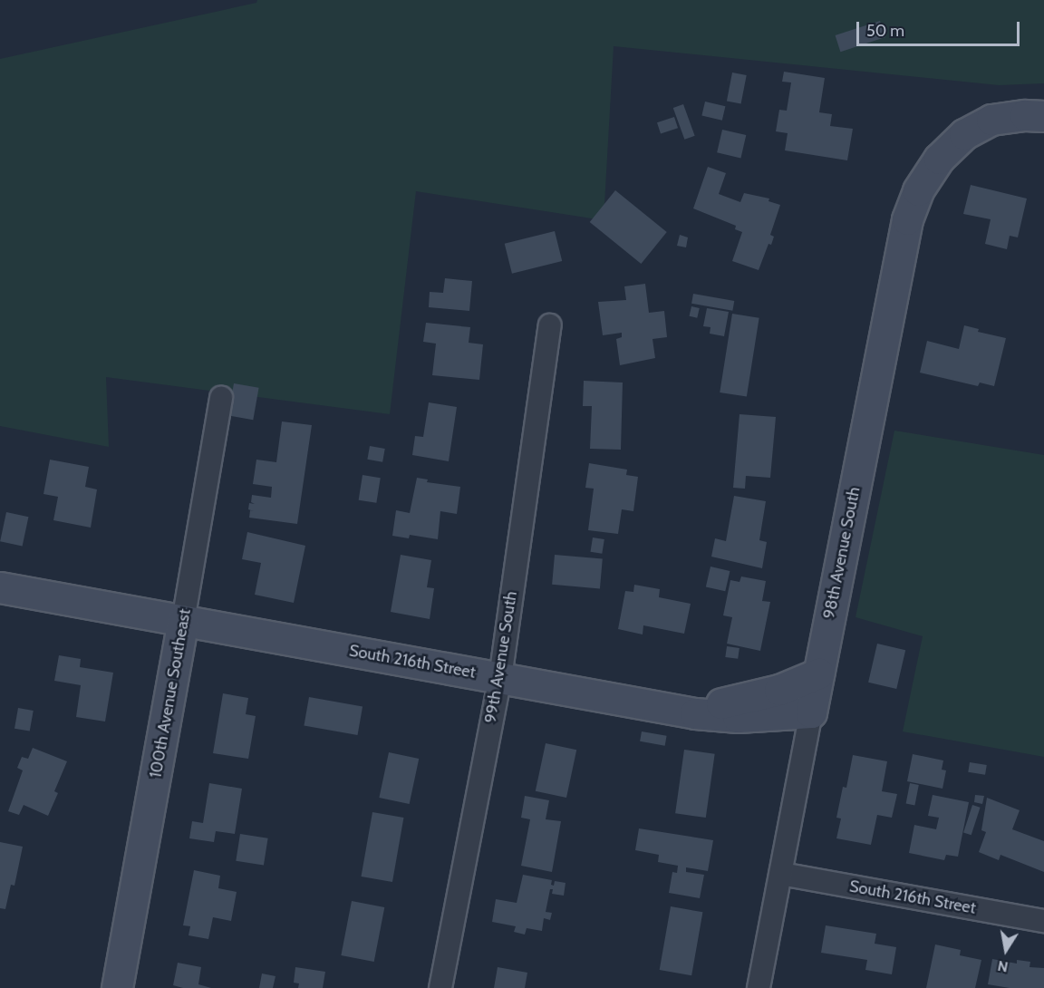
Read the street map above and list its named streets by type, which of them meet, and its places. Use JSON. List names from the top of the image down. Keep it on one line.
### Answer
{"streets":{"street":["98th Avenue South","99th Avenue South","South 216th Street","100th Avenue Southeast"]},"crossings":[["98th Avenue South","South 216th Street"],["99th Avenue South","South 216th Street"],["South 216th Street","100th Avenue Southeast"]],"scale_bar":"50 m","north":"bottom"}
